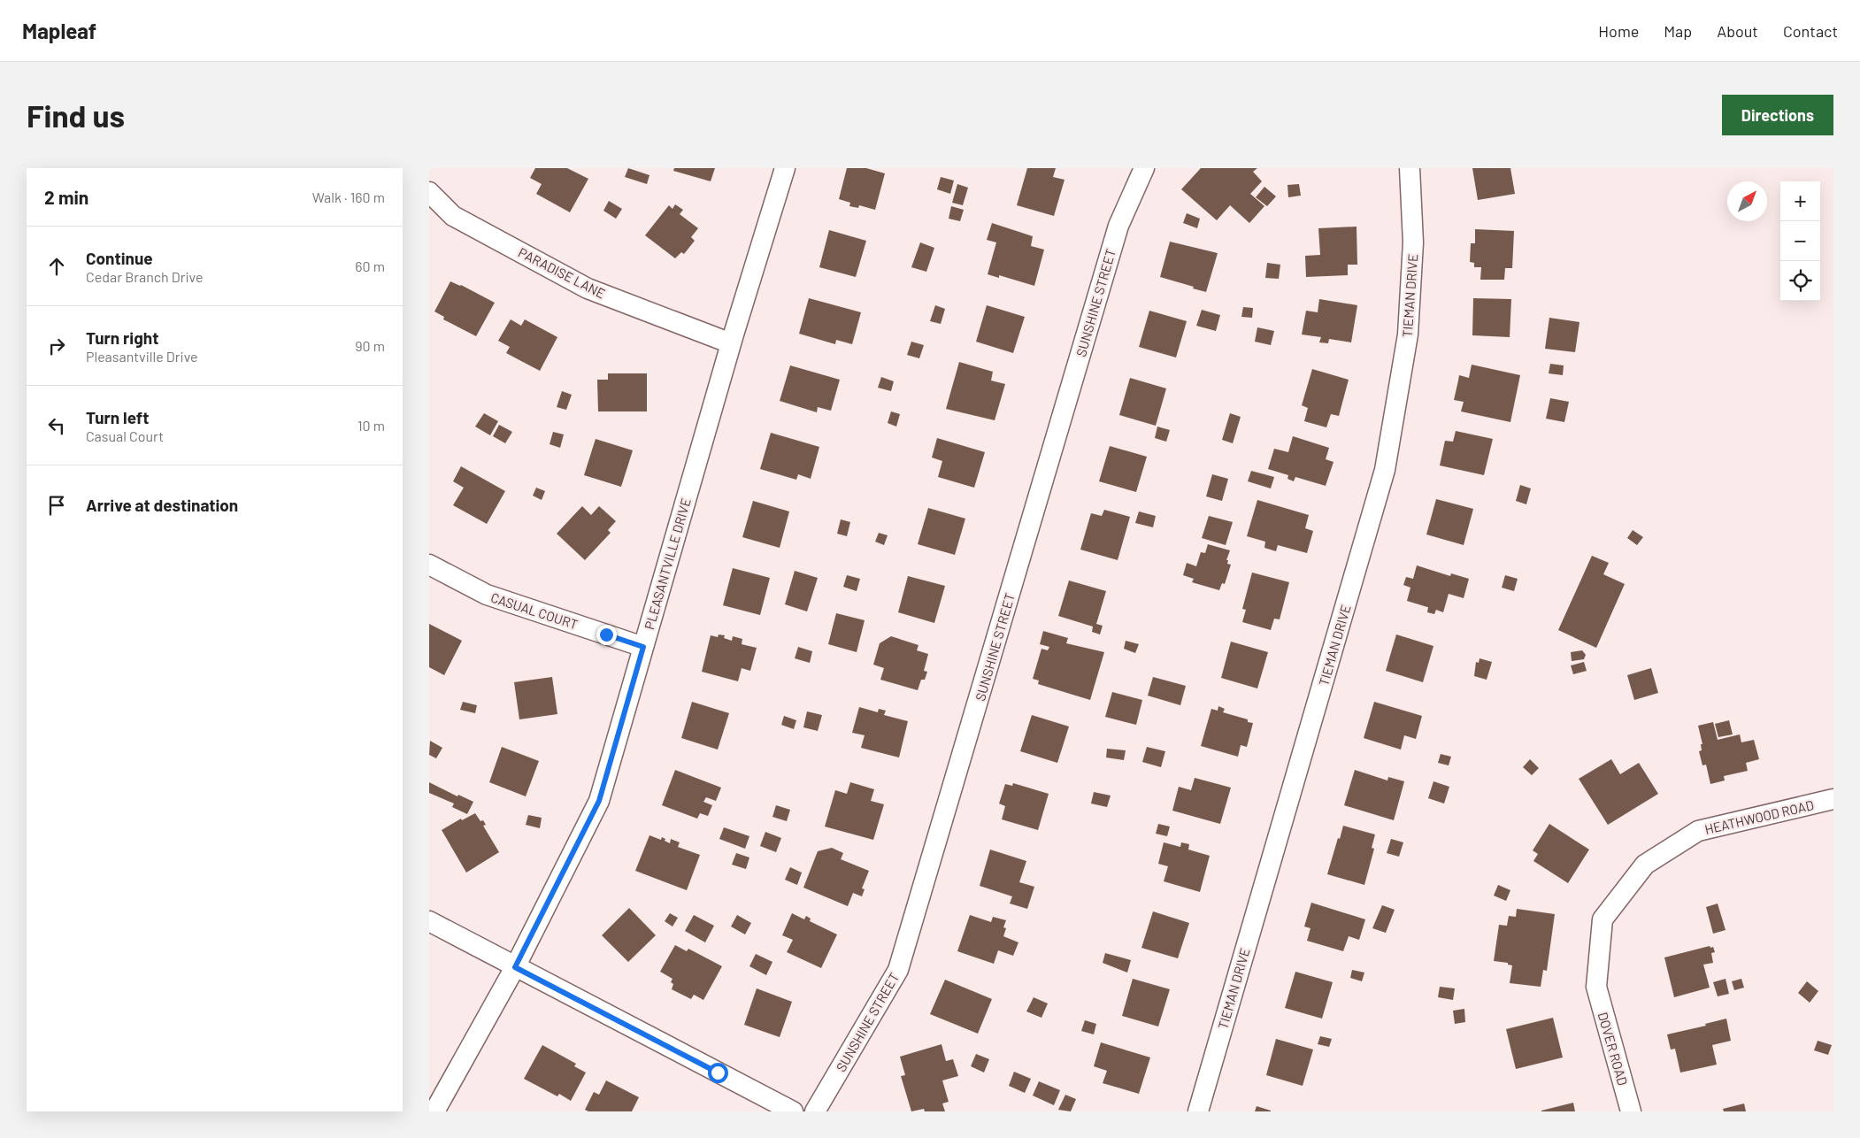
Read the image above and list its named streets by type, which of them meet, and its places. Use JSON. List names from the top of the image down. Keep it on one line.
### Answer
{"streets":{"street":["PARADISE LANE","TIEMAN DRIVE","SUNSHINE STREET","PLEASANTVILLE DRIVE","CASUAL COURT","HEATHWOOD ROAD","DOVER ROAD"]},"crossings":[["PARADISE LANE","PLEASANTVILLE DRIVE"],["PLEASANTVILLE DRIVE","CASUAL COURT"],["HEATHWOOD ROAD","DOVER ROAD"]],"north":"top right","page":{"header":"Mapleaf","nav":["Home","Map","About","Contact"],"buttons":"Directions","title":"Find us","heading":["2 min","Walk · 160 m"],"map_buttons":["+","−"],"list":[["Continue","Cedar Branch Drive","60 m"],["Turn right","Pleasantville Drive","90 m"],["Turn left","Casual Court","10 m"],"Arrive at destination"]}}
